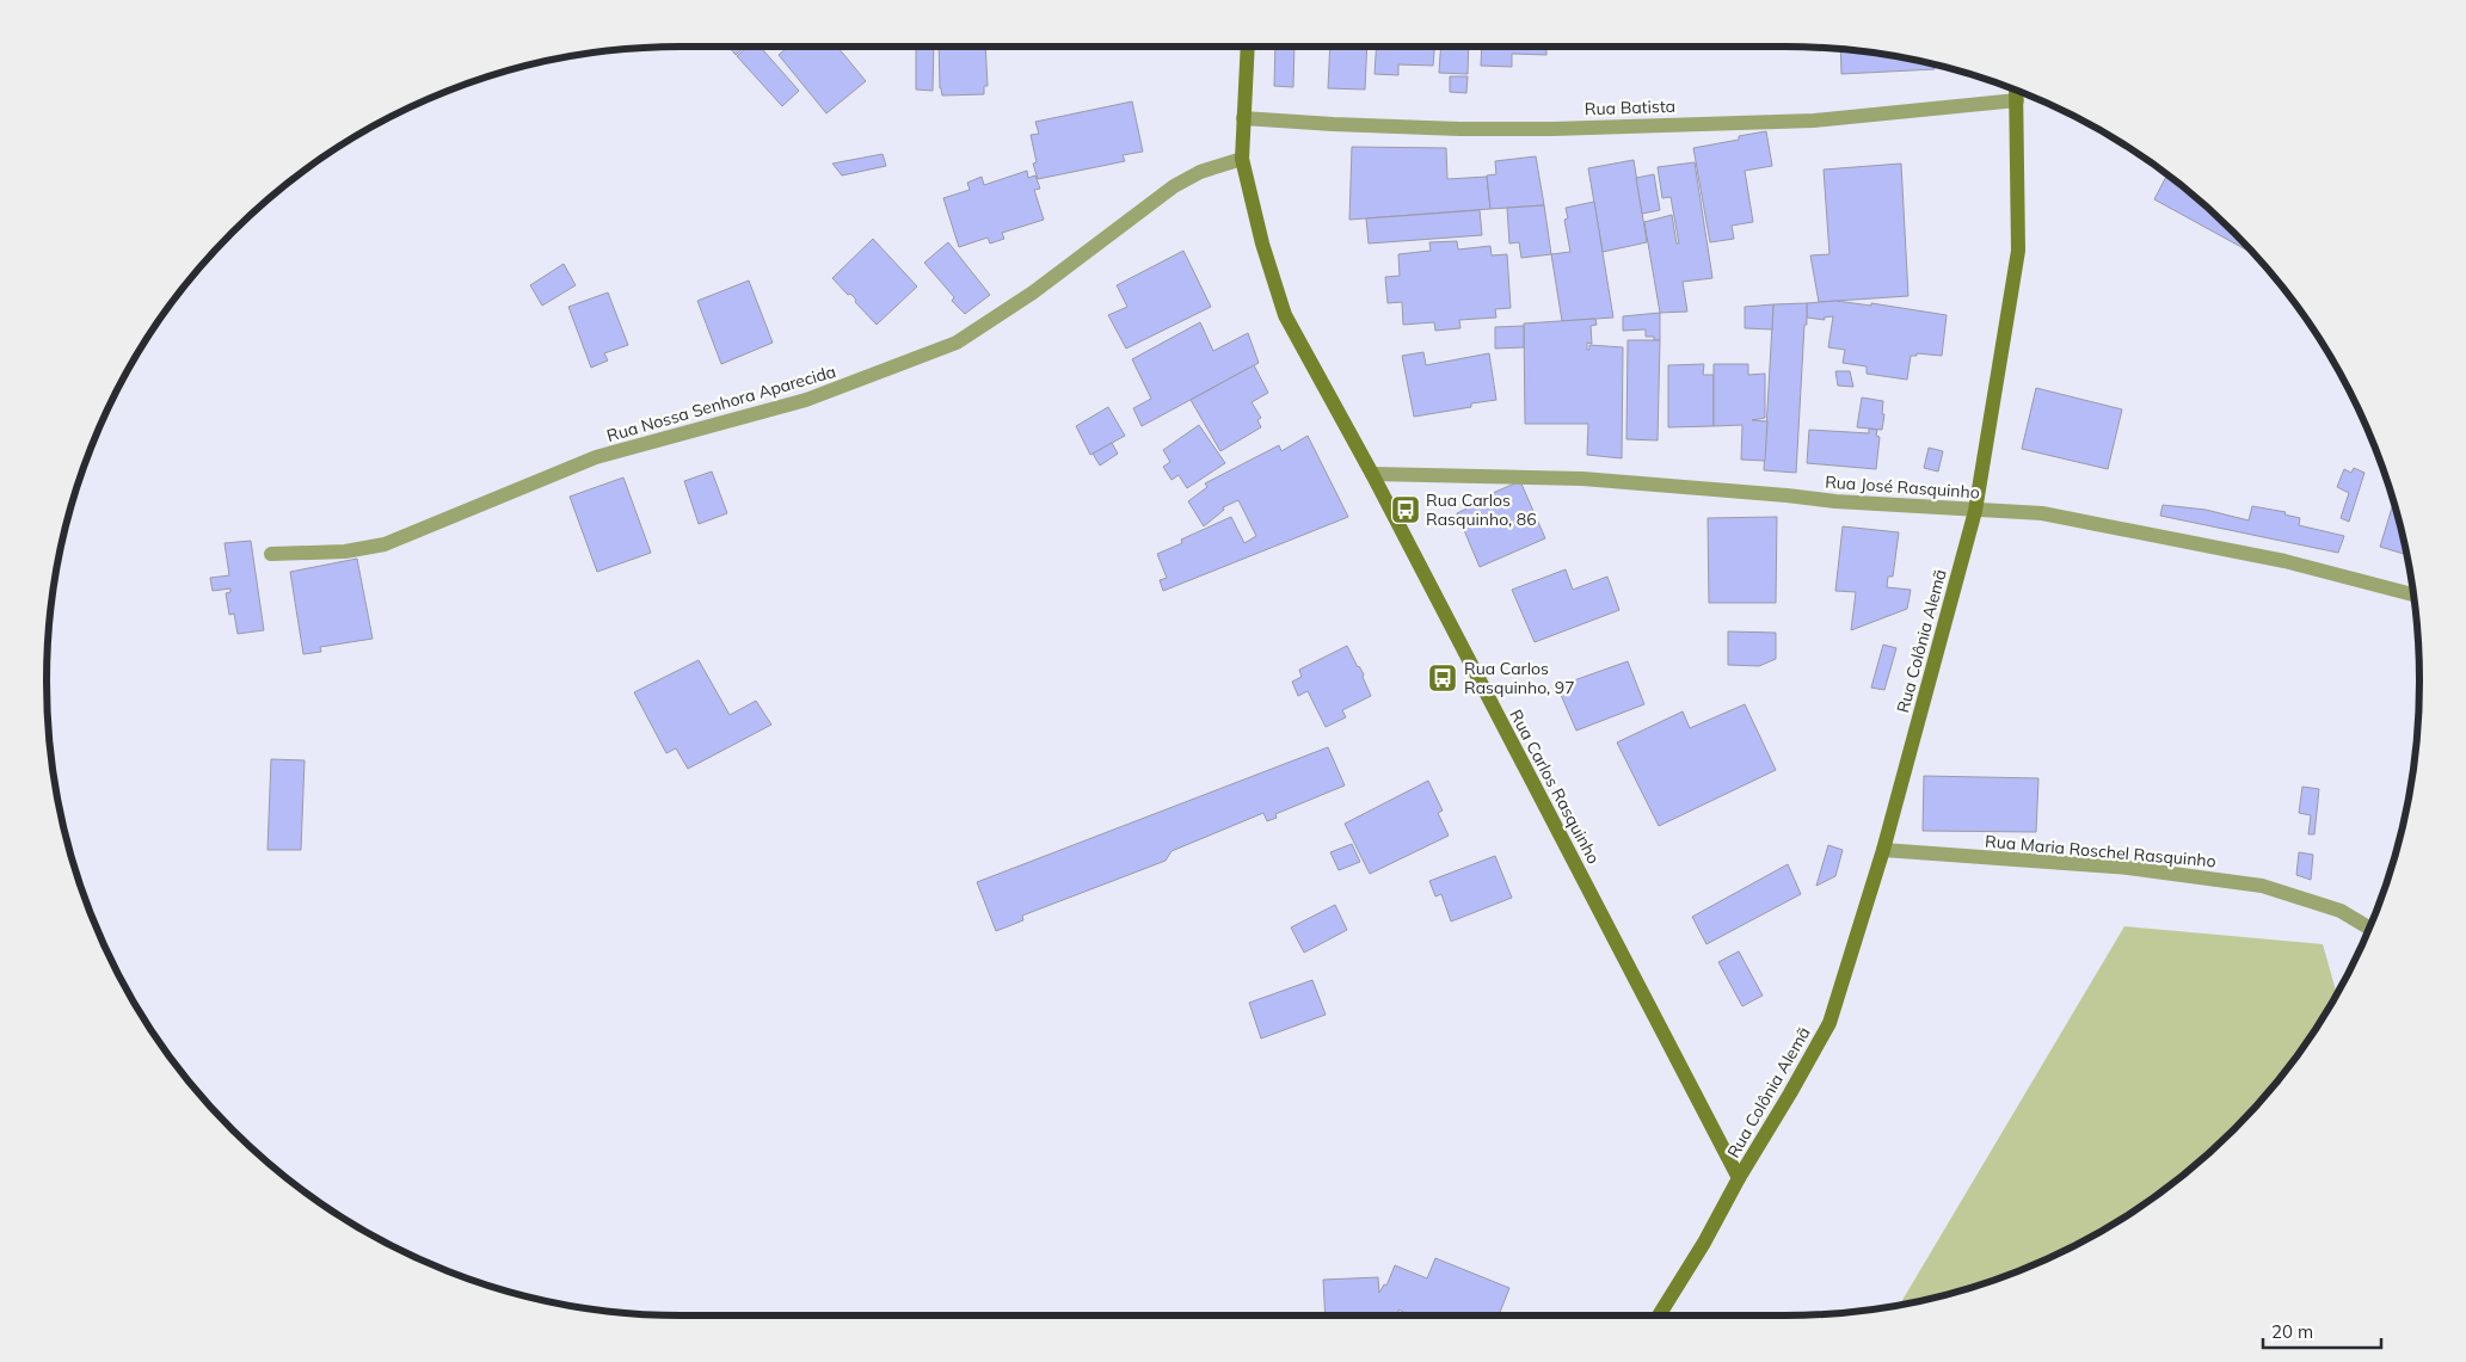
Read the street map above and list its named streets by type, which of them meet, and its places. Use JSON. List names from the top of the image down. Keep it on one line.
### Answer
{"streets":{"main road":["Rua Colônia Alemã","Rua Carlos Rasquinho"],"street":["Rua Batista","Rua Nossa Senhora Aparecida","Rua José Rasquinho","Rua Maria Roschel Rasquinho"]},"crossings":[["Rua Batista","Rua Colônia Alemã"],["Rua Batista","Rua Carlos Rasquinho"],["Rua Nossa Senhora Aparecida","Rua Carlos Rasquinho"],["Rua José Rasquinho","Rua Colônia Alemã"],["Rua José Rasquinho","Rua Carlos Rasquinho"],["Rua Colônia Alemã","Rua Carlos Rasquinho"],["Rua Colônia Alemã","Rua Maria Roschel Rasquinho"]],"places":{"bus stop":["Rua Carlos Rasquinho, 86","Rua Carlos Rasquinho, 97"]},"scale_bar":"20 m"}
